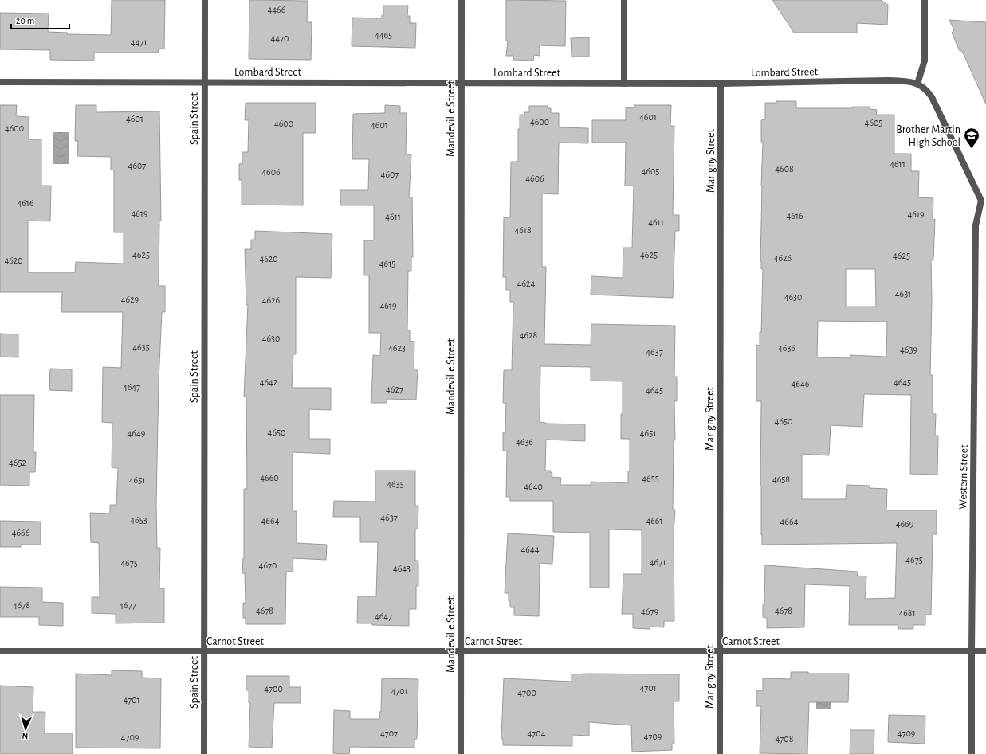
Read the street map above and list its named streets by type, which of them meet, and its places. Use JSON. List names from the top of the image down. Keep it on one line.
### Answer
{"streets":{"street":["Lombard Street","Spain Street","Mandeville Street","Marigny Street","Western Street","Carnot Street"]},"crossings":[["Lombard Street","Spain Street"],["Lombard Street","Mandeville Street"],["Lombard Street","Marigny Street"],["Spain Street","Carnot Street"],["Mandeville Street","Carnot Street"],["Marigny Street","Carnot Street"],["Western Street","Carnot Street"]],"places":{"school or university":["Brother Martin High School"]},"house_numbers":["4466","4465","4470","4471","4601","4601","4600","4605","4600","4601","4600","4611","4607","4608","4605","4606","4607","4606","4616","4619","4619","4616","4611","4611","4618","4625","4625","4625","4626","4620","4620","4615","4624","4631","4630","4629","4626","4619","4628","4630","4635","4623","4636","4639","4637","4642","4645","4646","4647","4627","4645","4650","4650","4649","4651","4636","4652","4660","4655","4658","4651","4635","4640","4637","4653","4664","4661","4664","4669","4666","4644","4675","4671","4675","4670","4643","4678","4677","4678","4678","4679","4681","4647","4701","4700","4701","4700","4701","4707","4704","4709","4709","4709","4708"],"scale_bar":"20 m","north":"bottom"}
